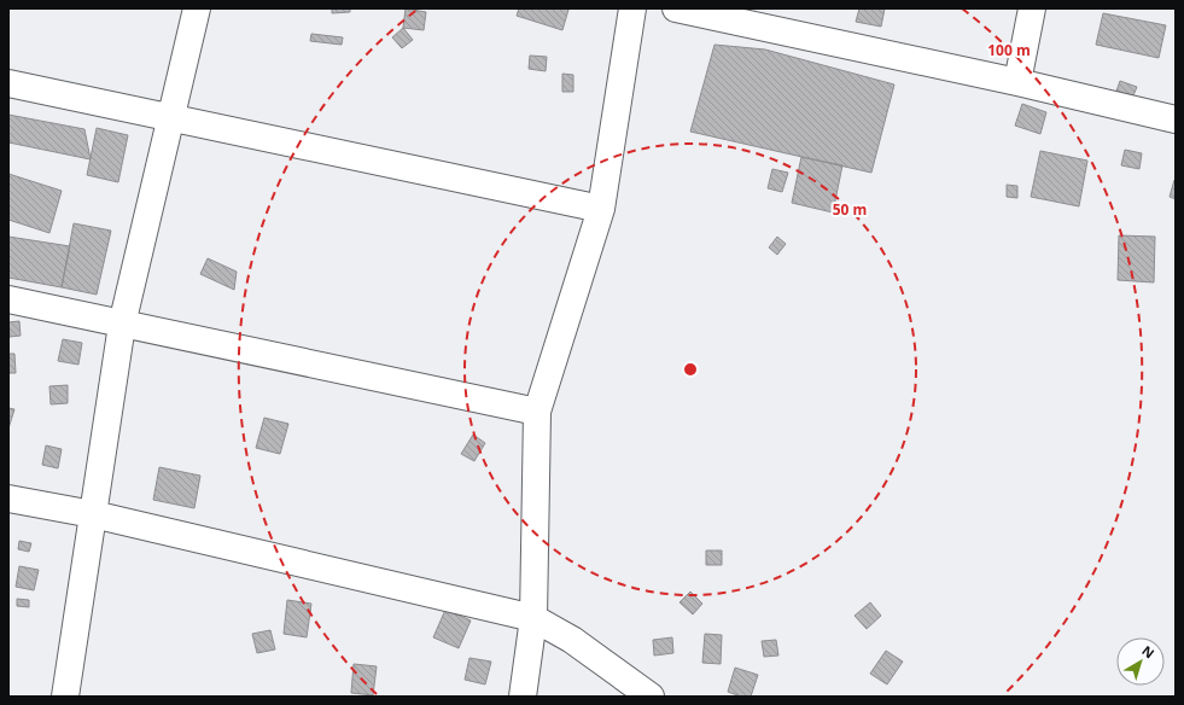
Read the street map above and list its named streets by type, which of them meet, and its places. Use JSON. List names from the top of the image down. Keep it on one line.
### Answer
{"north":"top right","rings":["100 m","50 m"]}
